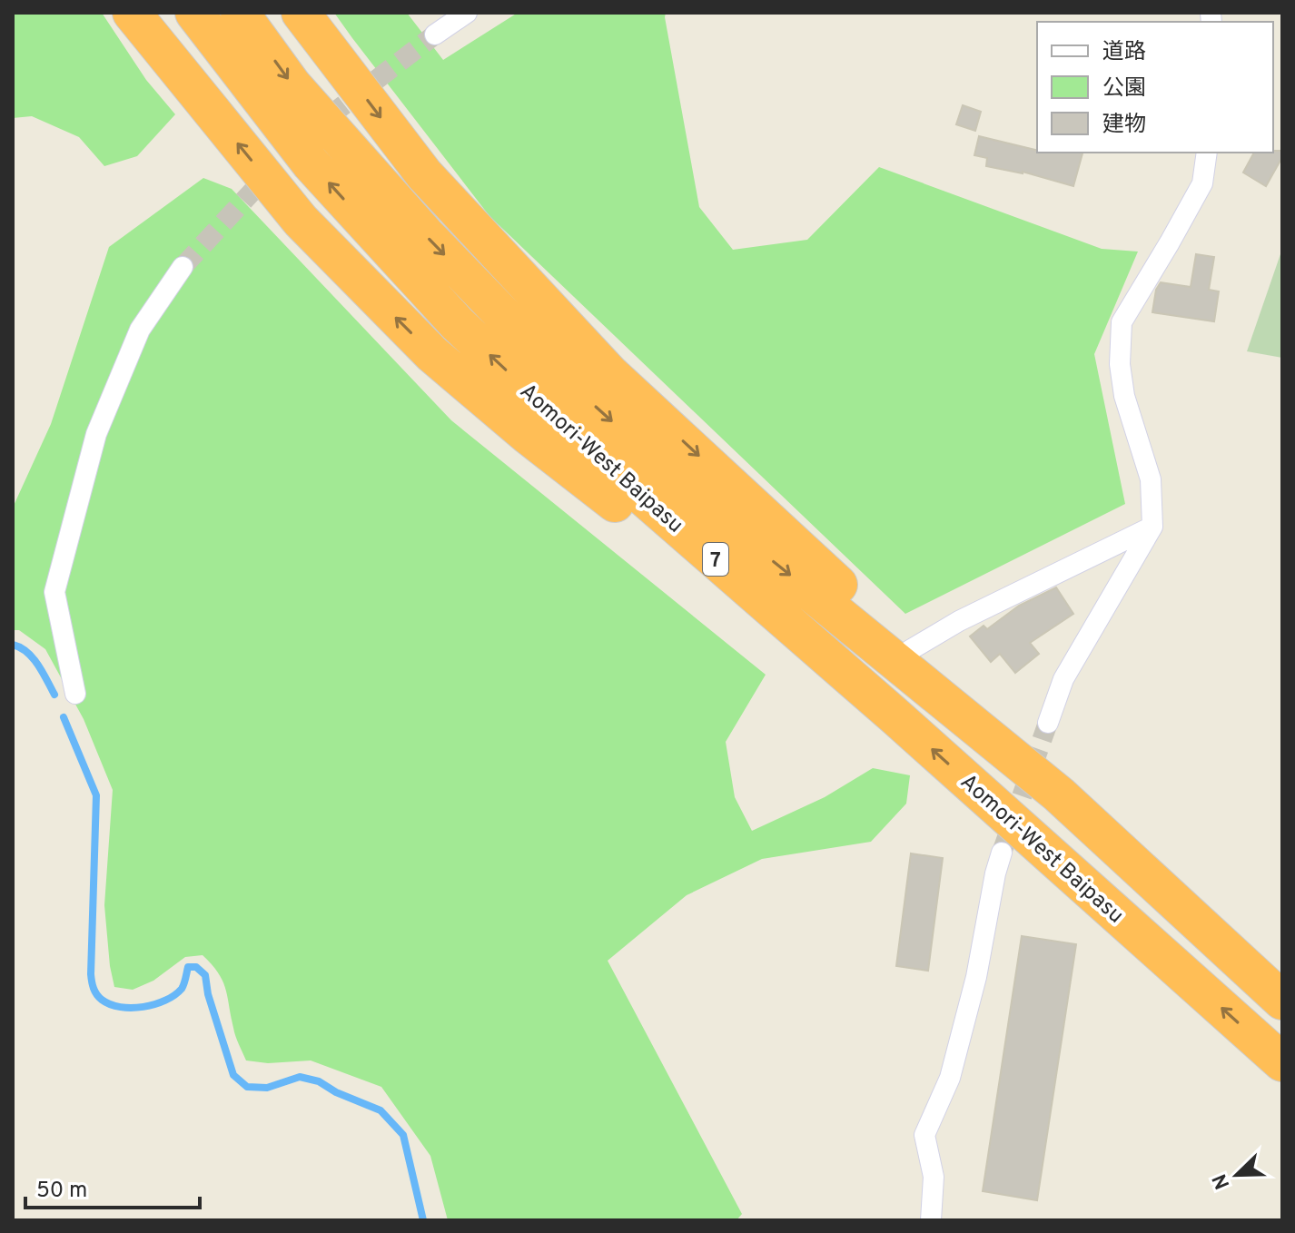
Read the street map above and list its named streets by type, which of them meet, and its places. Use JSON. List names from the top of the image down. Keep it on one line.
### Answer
{"streets":{"highway":["Aomori-West Baipasu","7"]},"legend":["道路","公園","建物"],"scale_bar":"50 m","north":"bottom left"}
